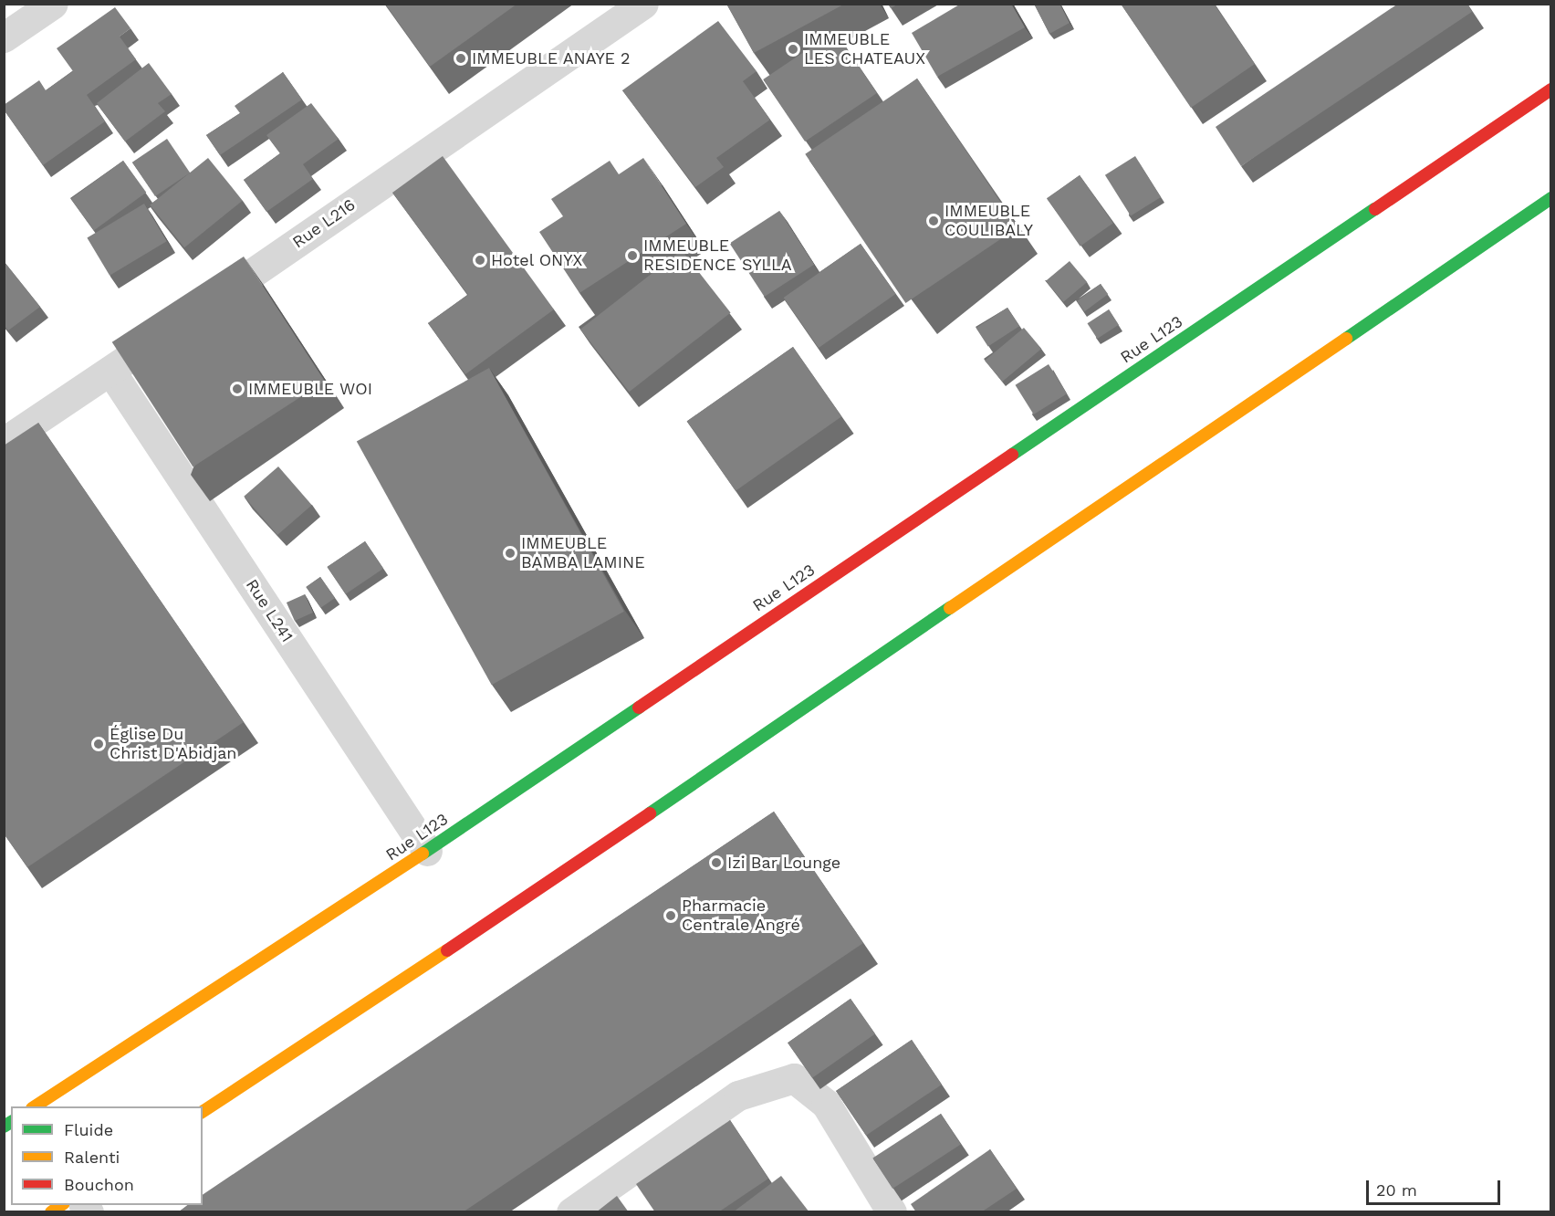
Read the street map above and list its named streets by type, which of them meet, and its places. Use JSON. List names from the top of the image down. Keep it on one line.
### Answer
{"streets":{"main road":["Rue L123"],"street":["Rue L216","Rue L241"]},"crossings":[["Rue L216","Rue L241"],["Rue L123","Rue L241"]],"places":["IMMEUBLE LES CHATEAUX","IMMEUBLE ANAYE 2","IMMEUBLE COULIBALY","IMMEUBLE RESIDENCE SYLLA","Hotel ONYX","IMMEUBLE WOI","IMMEUBLE BAMBA LAMINE","Église Du Christ D'Abidjan","Izi Bar Lounge","Pharmacie Centrale Angré"],"legend":["Fluide","Ralenti","Bouchon"],"scale_bar":"20 m"}
